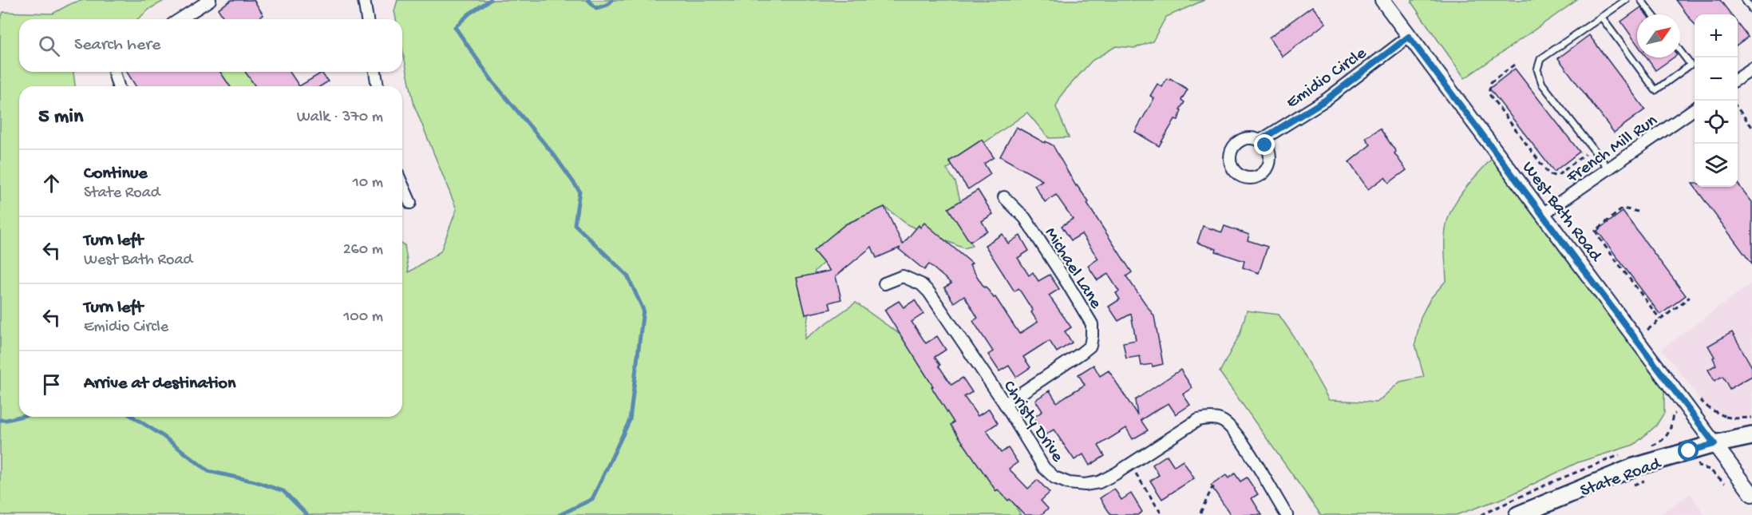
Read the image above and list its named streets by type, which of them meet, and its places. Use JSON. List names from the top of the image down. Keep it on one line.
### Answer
{"streets":{"main road":["State Road"],"street":["Emidio Circle","French Mill Run","West Bath Road","Michael Lane","Christy Drive"]},"crossings":[["Emidio Circle","West Bath Road"],["French Mill Run","West Bath Road"],["West Bath Road","State Road"],["Michael Lane","Christy Drive"]],"north":"top right","page":{"map_buttons":["+","−"],"search":"Search here","heading":["5 min","Walk · 370 m"],"list":[["Continue","State Road","10 m"],["Turn left","West Bath Road","260 m"],["Turn left","Emidio Circle","100 m"],"Arrive at destination"]}}
